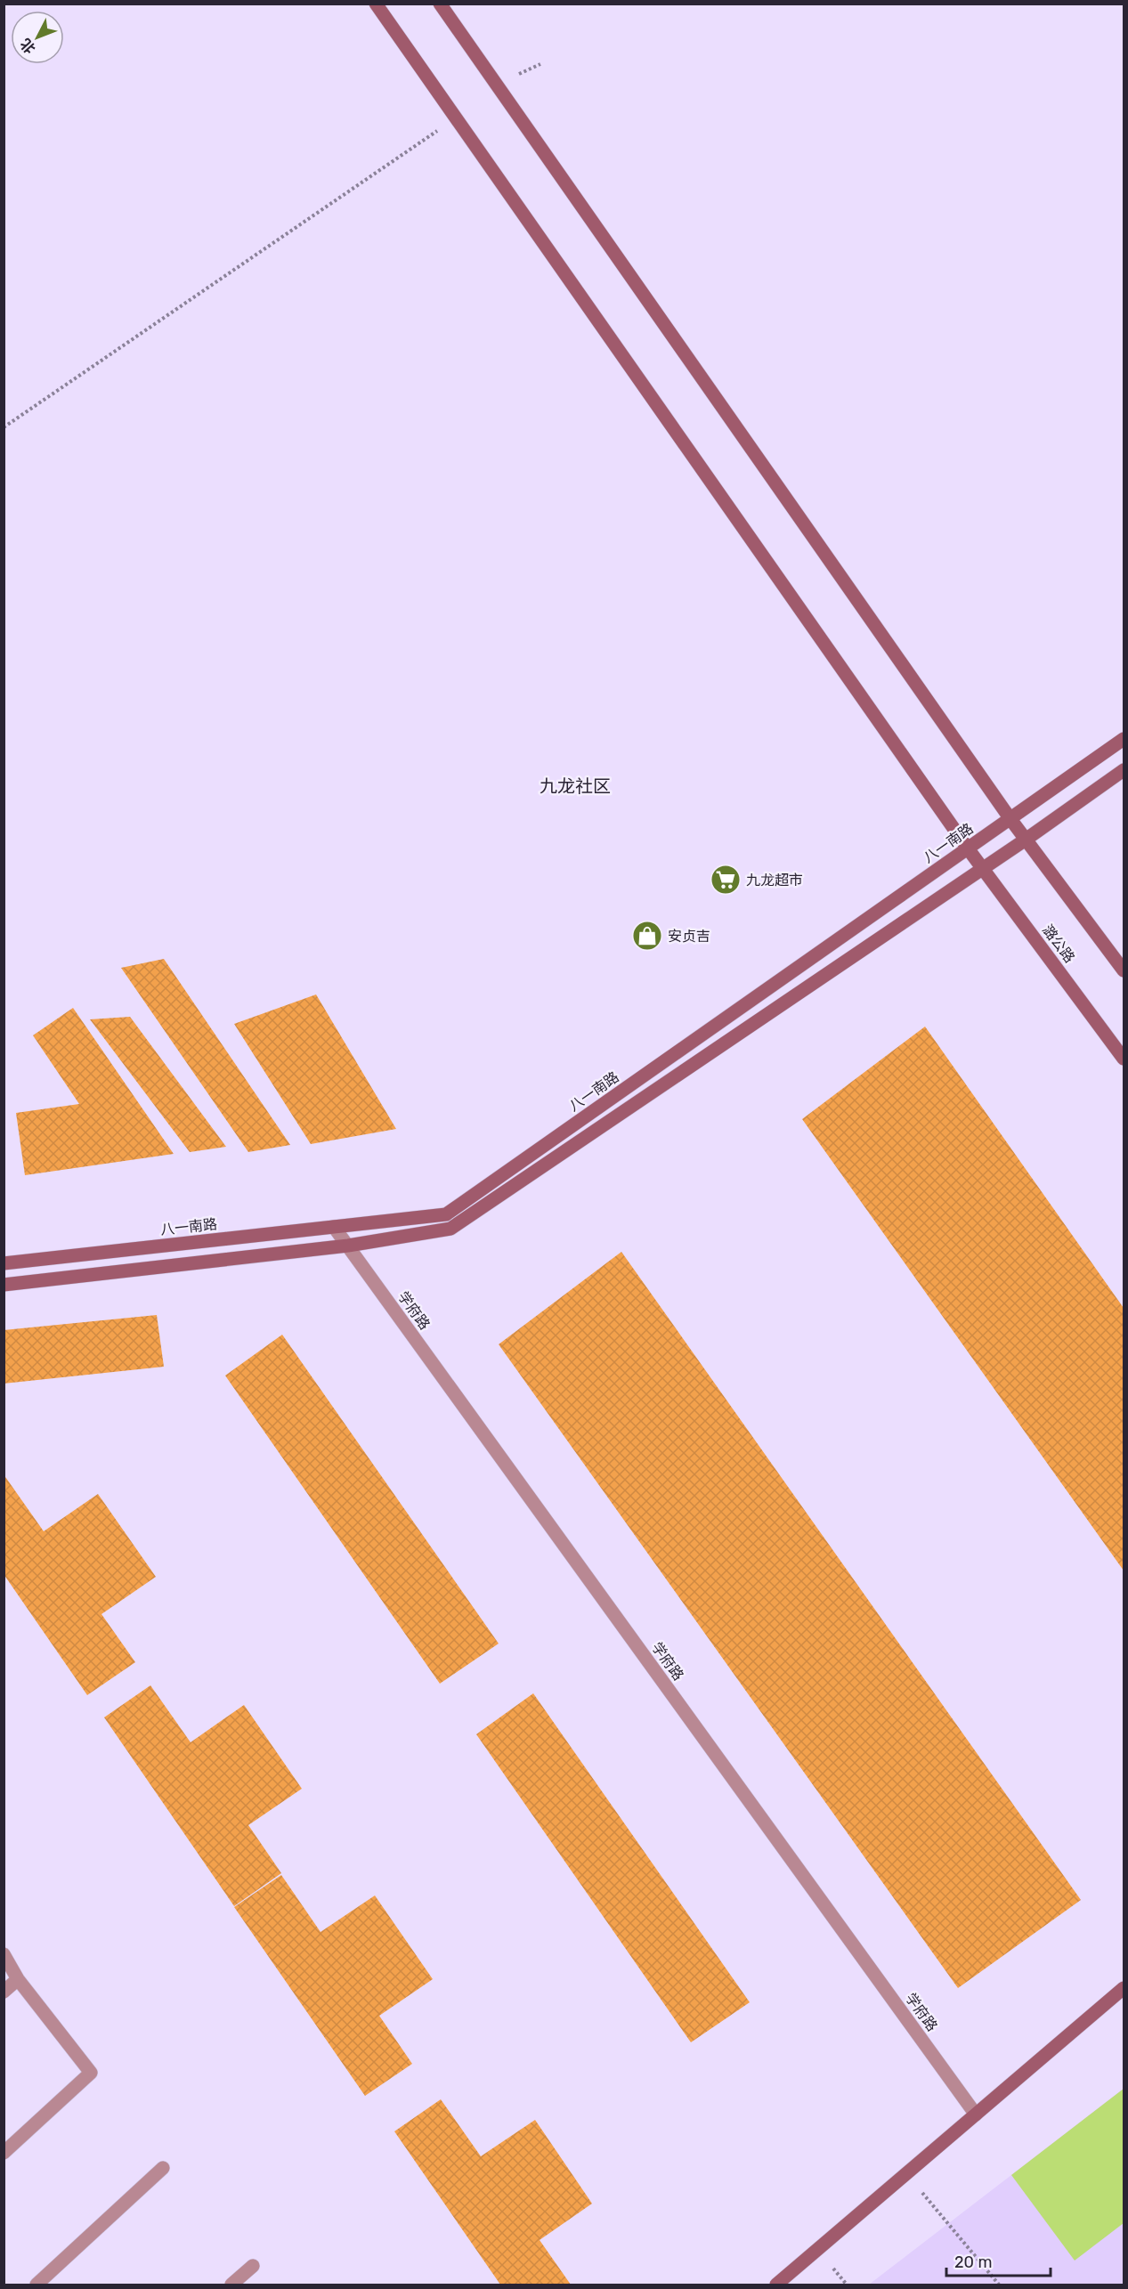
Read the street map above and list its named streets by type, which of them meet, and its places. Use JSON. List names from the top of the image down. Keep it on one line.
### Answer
{"streets":{"main road":["八一南路","潞公路"],"street":["学府路"]},"crossings":[["八一南路","潞公路"],["八一南路","学府路"]],"districts":["九龙社区"],"places":{"supermarket":["九龙超市"],"shop":["安贞吉"]},"scale_bar":"20 m","north":"bottom left"}
